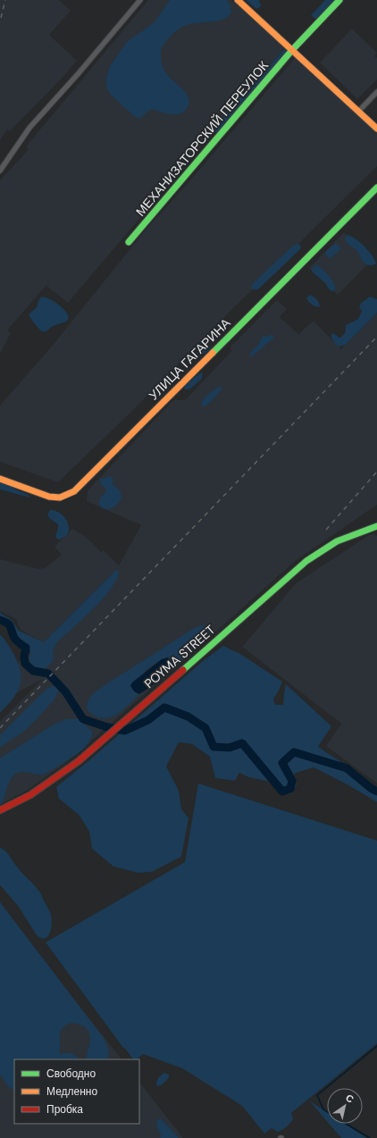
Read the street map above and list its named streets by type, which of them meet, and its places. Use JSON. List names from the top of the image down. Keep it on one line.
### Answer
{"streets":{"main road":["МЕХАНИЗАТОРСКИЙ ПЕРЕУЛОК","УЛИЦА ГАГАРИНА","POYMA STREET"]},"legend":["Свободно","Медленно","Пробка"],"north":"top right"}
